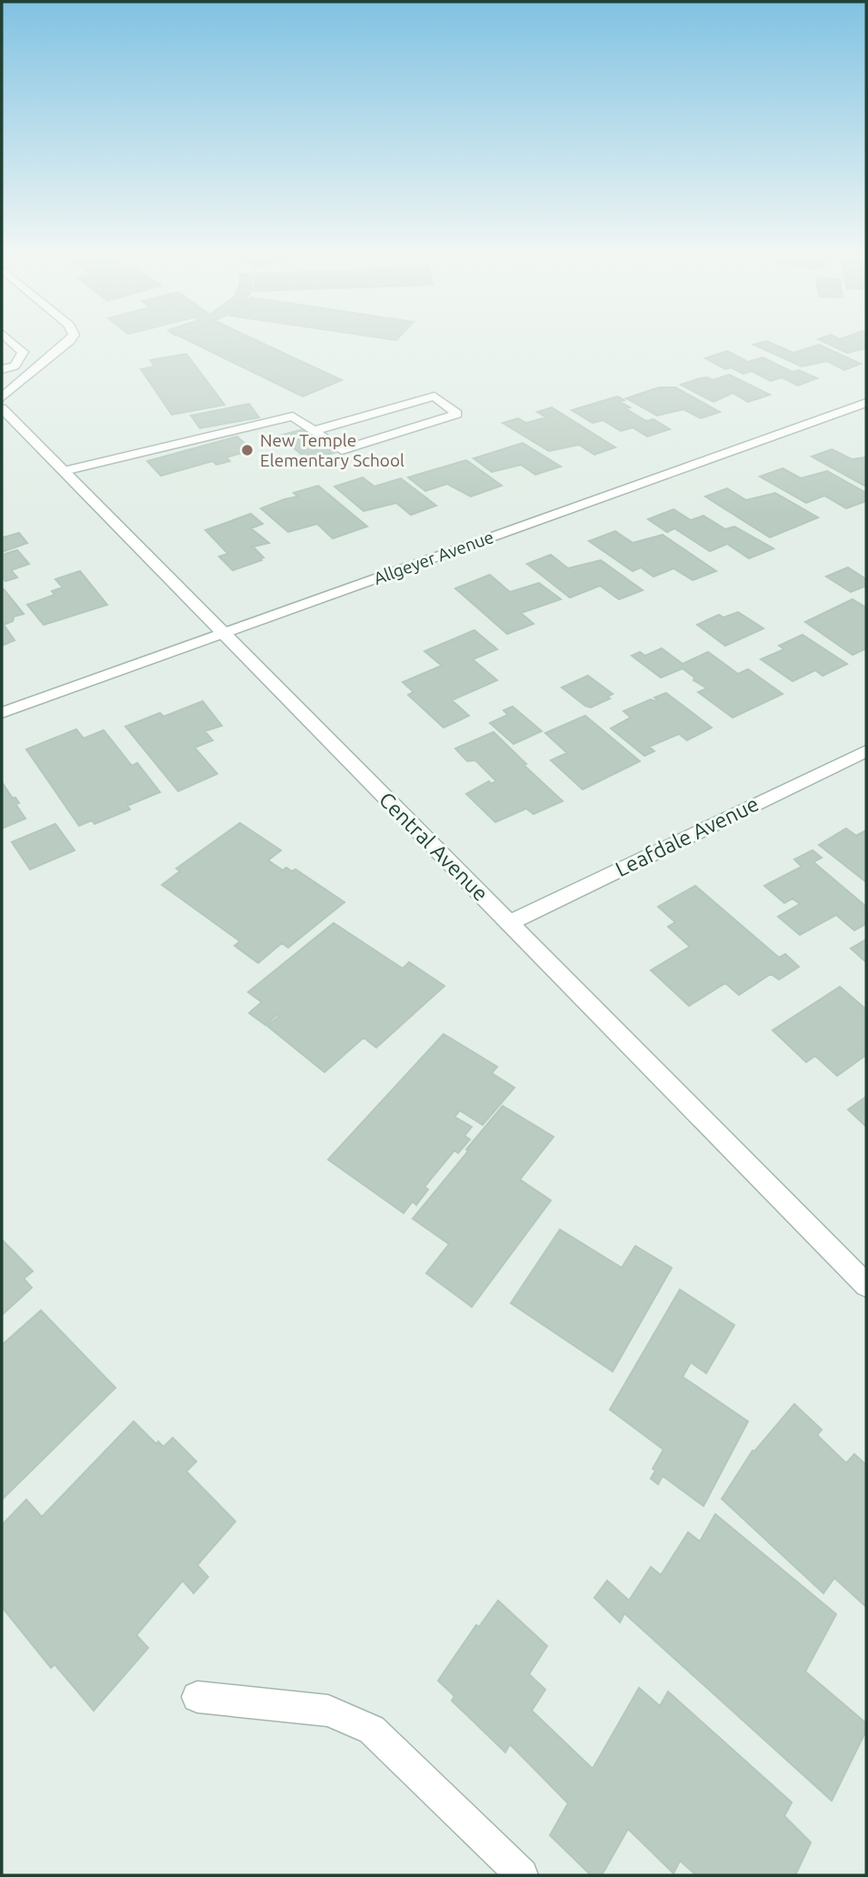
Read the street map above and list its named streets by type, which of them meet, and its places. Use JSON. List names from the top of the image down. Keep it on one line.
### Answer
{"streets":{"street":["Allgeyer Avenue","Leafdale Avenue","Central Avenue"]},"crossings":[["Allgeyer Avenue","Central Avenue"],["Leafdale Avenue","Central Avenue"]],"places":["New Temple Elementary School"]}
